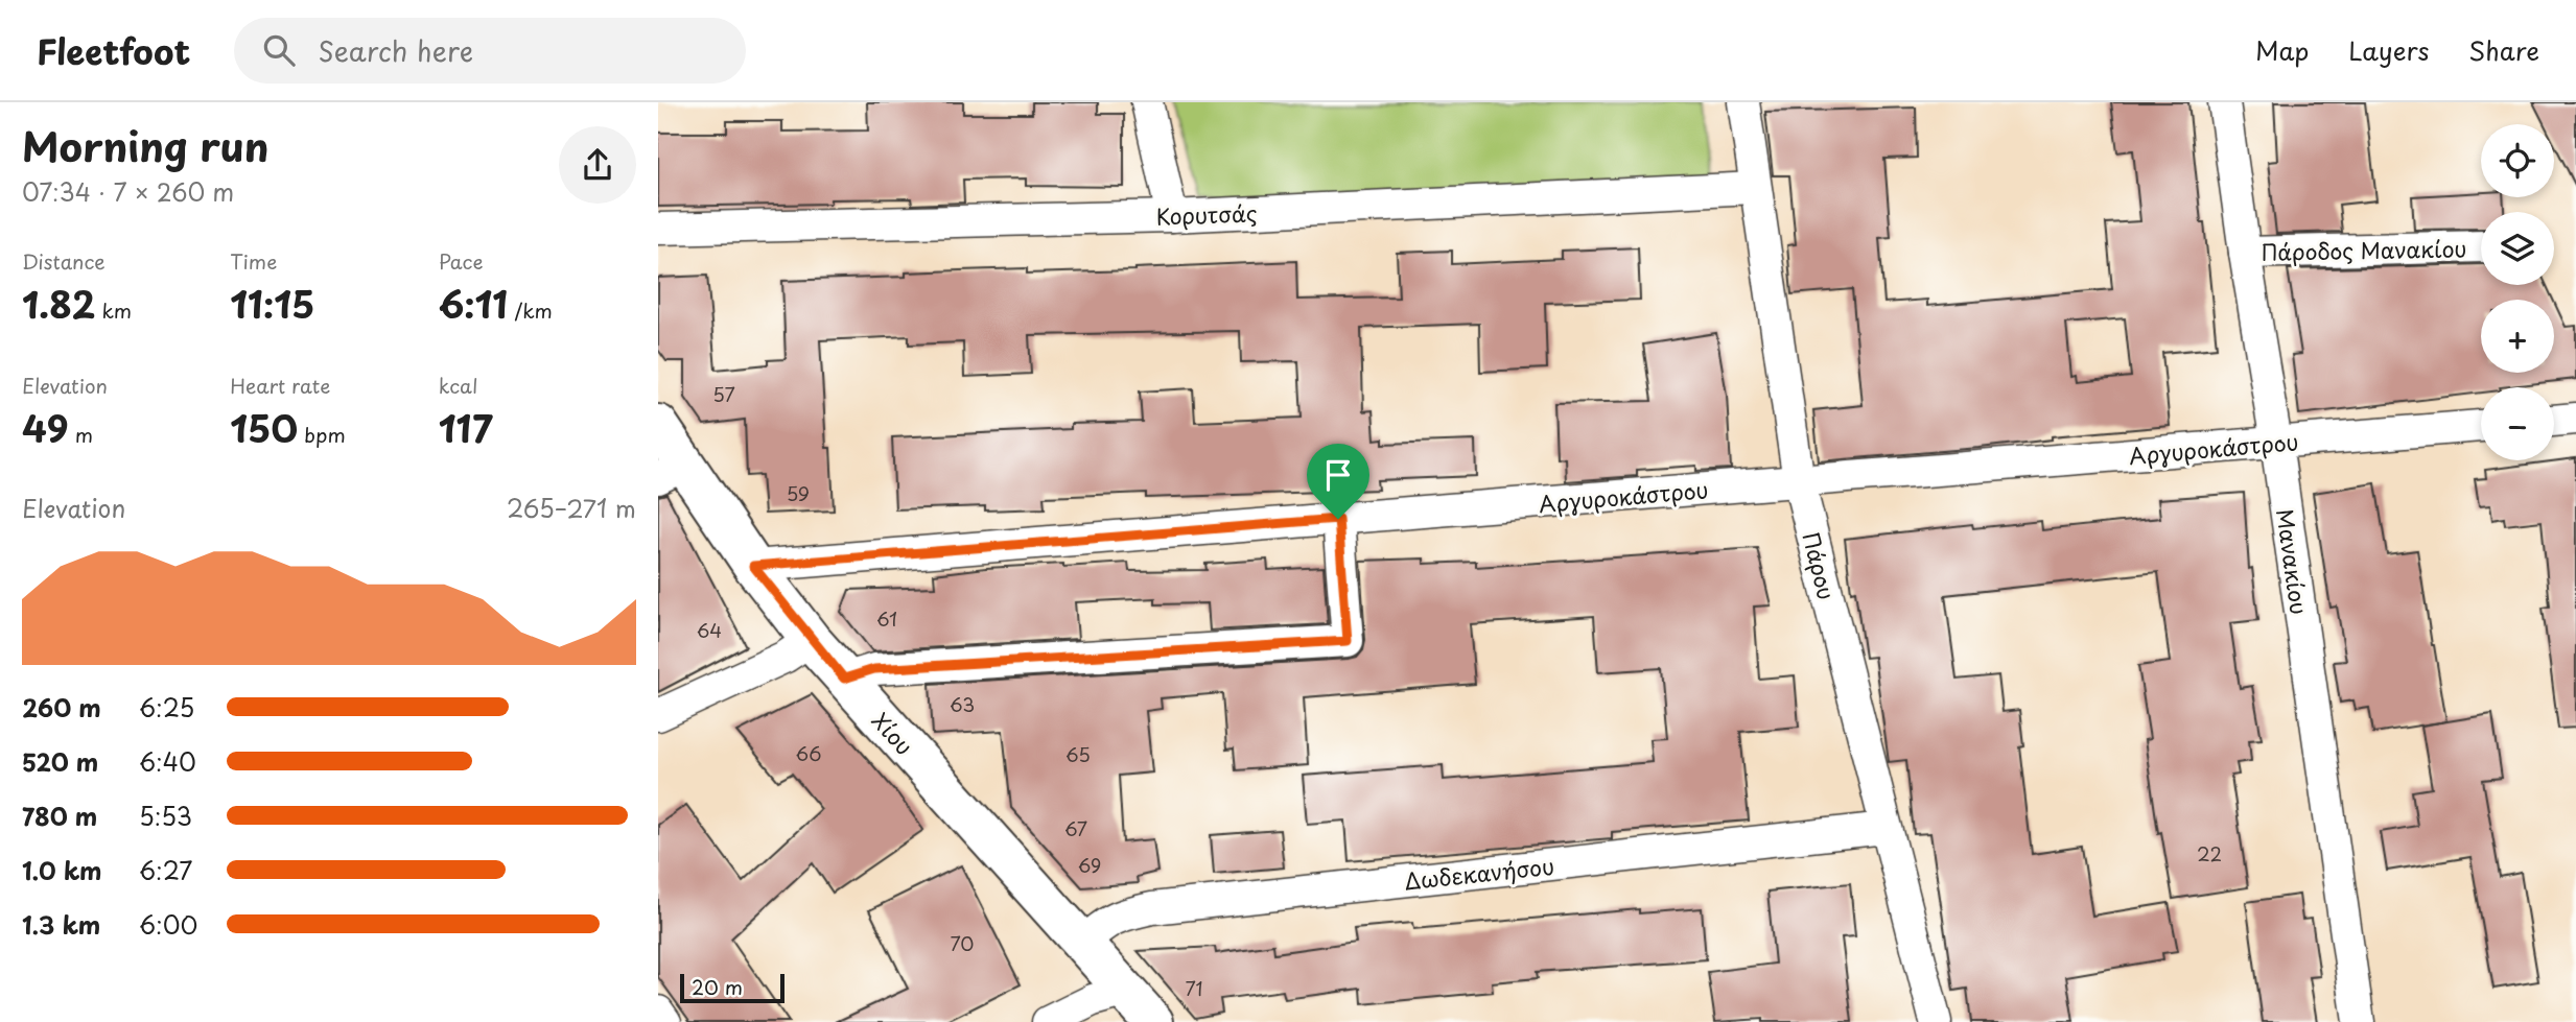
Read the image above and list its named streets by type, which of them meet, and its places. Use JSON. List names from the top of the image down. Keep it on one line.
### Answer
{"streets":{"street":["Κορυτσάς","Πάροδος Μανακίου","Αργυροκάστρου","Μανακίου","Πάρου","Χίου","Δωδεκανήσου"]},"crossings":[["Κορυτσάς","Πάρου"],["Πάροδος Μανακίου","Μανακίου"],["Αργυροκάστρου","Μανακίου"],["Αργυροκάστρου","Πάρου"],["Αργυροκάστρου","Χίου"],["Πάρου","Δωδεκανήσου"],["Χίου","Δωδεκανήσου"]],"house_numbers":["57","59","61","64","63","66","65","67","22","69","70","71"],"scale_bar":"20 m","page":{"header":"Fleetfoot","search":"Search here","nav":["Map","Layers","Share"],"heading":["Morning run","07:34 · 7 × 260 m"],"map_buttons":["+","−"],"stats":[["Distance","1.82 km"],["Time","11:15"],["Pace","6:11 /km"],["Elevation","49 m"],["Heart rate","150 bpm"],["kcal","117"]],"chart":["Elevation","265–271 m"],"list":[{"name":"260 m","note":"6:25"},{"name":"520 m","note":"6:40"},{"name":"780 m","note":"5:53"},{"name":"1.0 km","note":"6:27"},{"name":"1.3 km","note":"6:00"}],"scale":"20 m"}}
